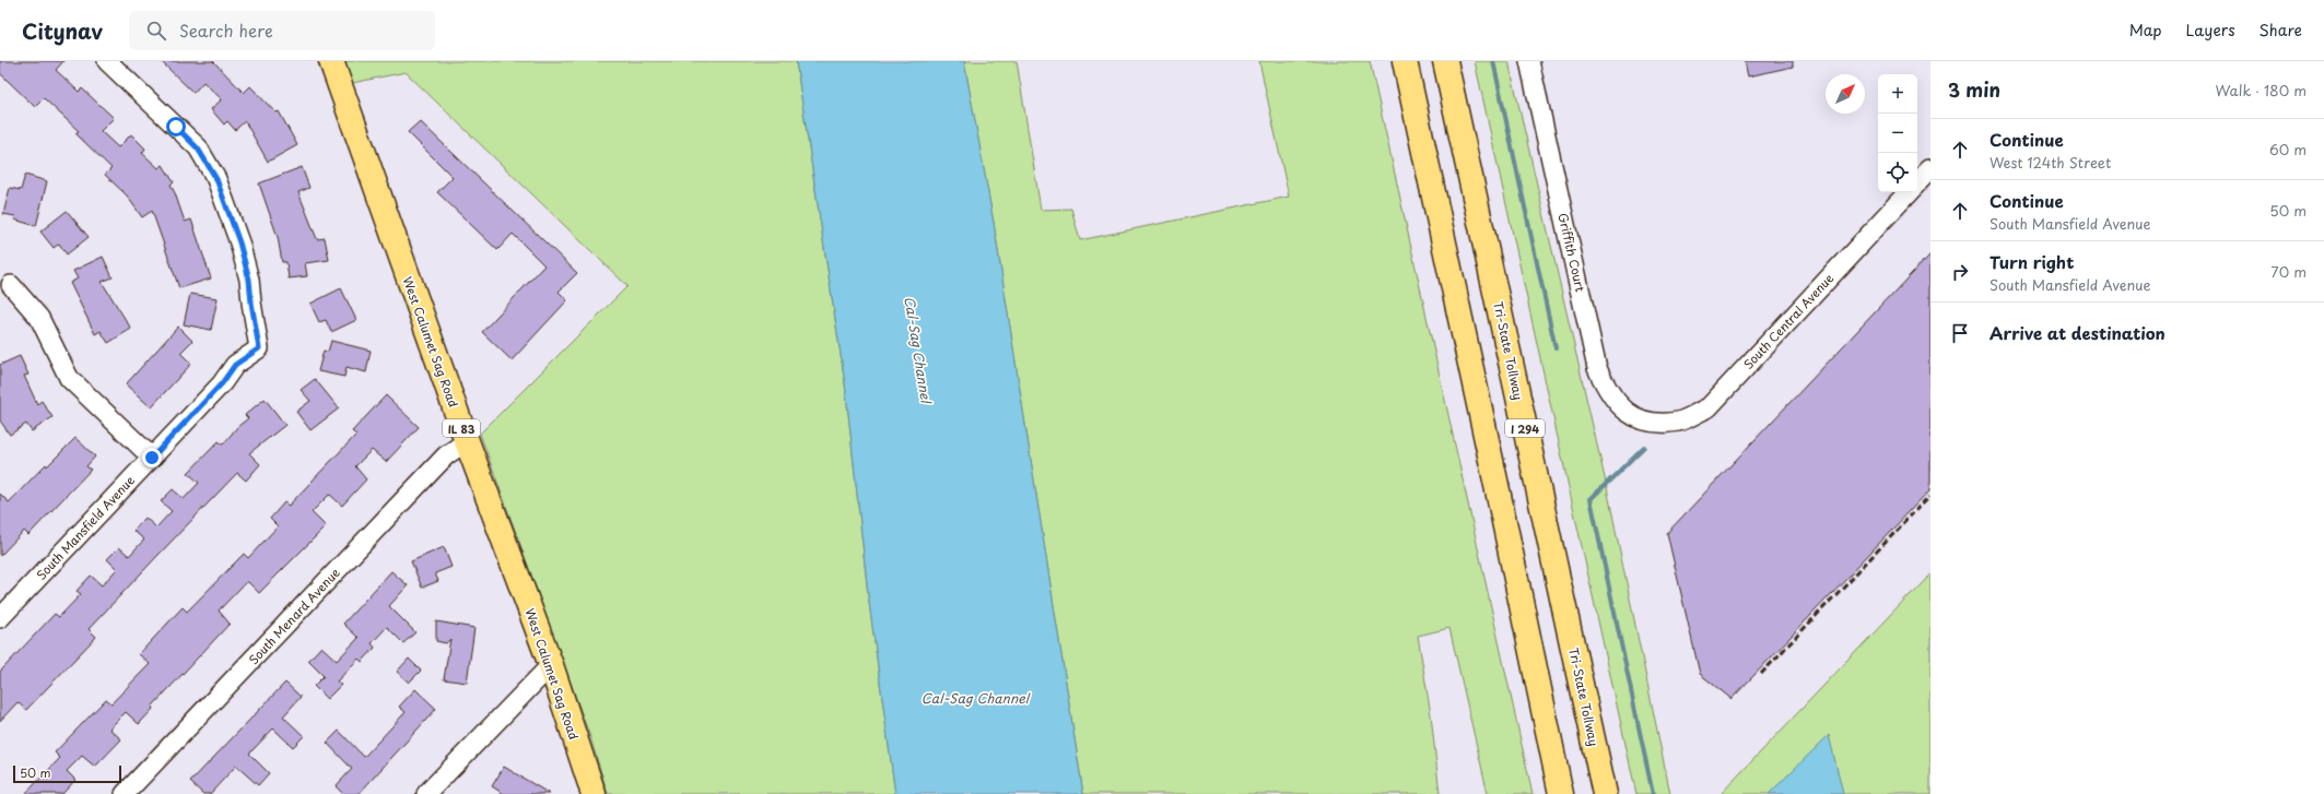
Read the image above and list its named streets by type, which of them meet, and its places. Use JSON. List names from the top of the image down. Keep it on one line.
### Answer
{"streets":{"main road":["West Calumet Sag Road","Tri-State Tollway","IL 83","I 294"],"street":["Griffith Court","South Central Avenue","South Mansfield Avenue","South Menard Avenue"]},"crossings":[["Griffith Court","South Central Avenue"],["West Calumet Sag Road","South Menard Avenue"]],"water":["Cal-Sag Channel"],"scale_bar":"50 m","north":"top right","page":{"header":"Citynav","search":"Search here","nav":["Map","Layers","Share"],"heading":["3 min","Walk · 180 m"],"map_buttons":["+","−"],"list":[["Continue","West 124th Street","60 m"],["Continue","South Mansfield Avenue","50 m"],["Turn right","South Mansfield Avenue","70 m"],"Arrive at destination"],"scale":"50 m"}}
